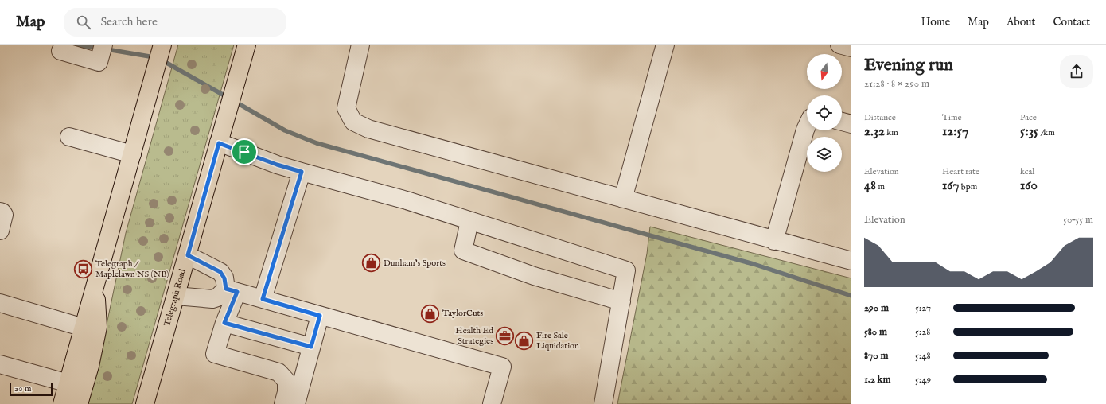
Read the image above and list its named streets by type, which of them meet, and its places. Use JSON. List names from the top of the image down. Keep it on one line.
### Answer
{"streets":{"main road":["Telegraph Road"]},"places":{"shop":["Dunham's Sports","TaylorCuts","Fire Sale Liquidation"],"bus stop":["Telegraph / Maplelawn NS (NB)"],"office":["Health Ed Strategies"]},"scale_bar":"20 m","north":"bottom","page":{"header":"Map","search":"Search here","nav":["Home","Map","About","Contact"],"heading":["Evening run","21:28 · 8 × 290 m"],"stats":[["Distance","2.32 km"],["Time","12:57"],["Pace","5:35 /km"],["Elevation","48 m"],["Heart rate","167 bpm"],["kcal","160"]],"chart":["Elevation","50–55 m"],"list":[{"name":"290 m","note":"5:27"},{"name":"580 m","note":"5:28"},{"name":"870 m","note":"5:48"},{"name":"1.2 km","note":"5:49"}],"scale":"20 m"}}
